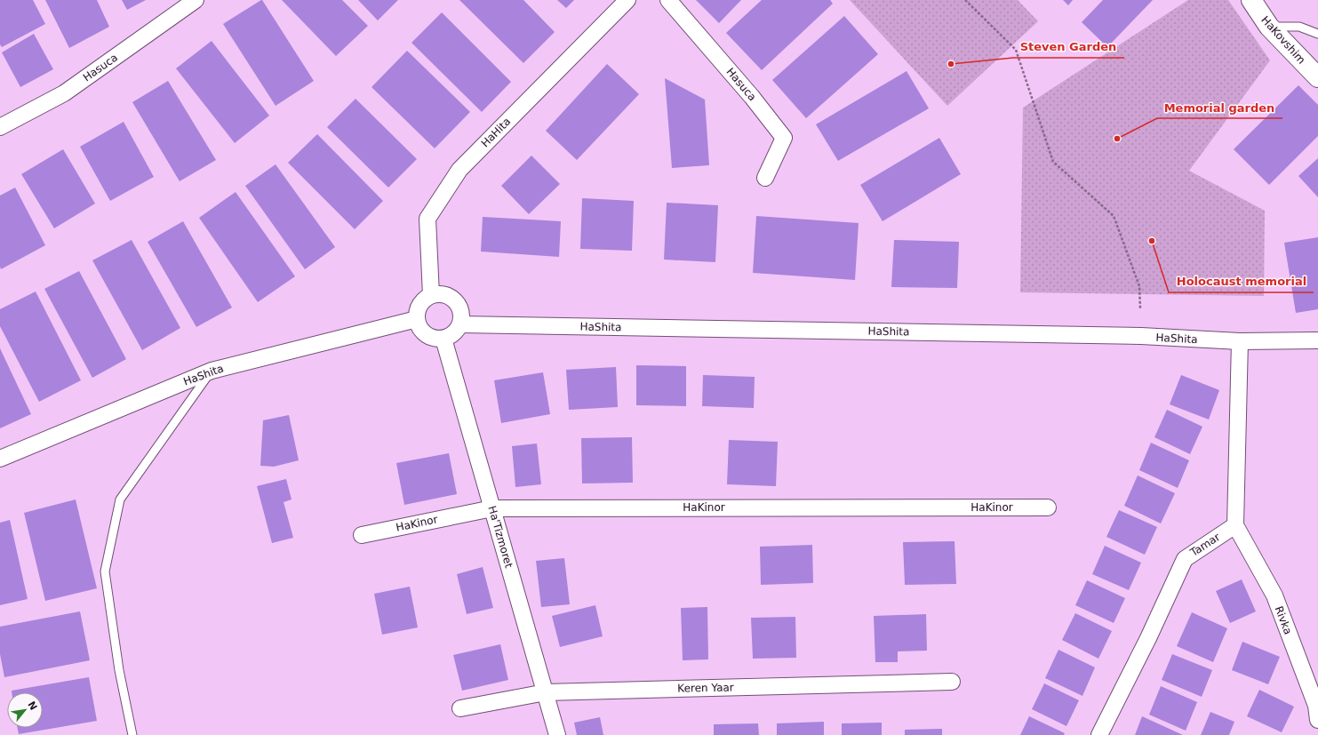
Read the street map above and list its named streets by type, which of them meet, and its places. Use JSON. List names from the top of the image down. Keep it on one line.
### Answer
{"streets":{"street":["HaKovshim","Hasuca","HaHita","HaShita","HaKinor","Ha'Tizmoret","Tamar","Rivka","Keren Yaar"]},"crossings":[["HaHita","HaShita"],["HaHita","Ha'Tizmoret"],["HaShita","Ha'Tizmoret"],["HaKinor","Ha'Tizmoret"],["Ha'Tizmoret","Keren Yaar"],["Tamar","Rivka"]],"places":["Steven Garden","Memorial garden","Holocaust memorial"],"north":"top right"}
